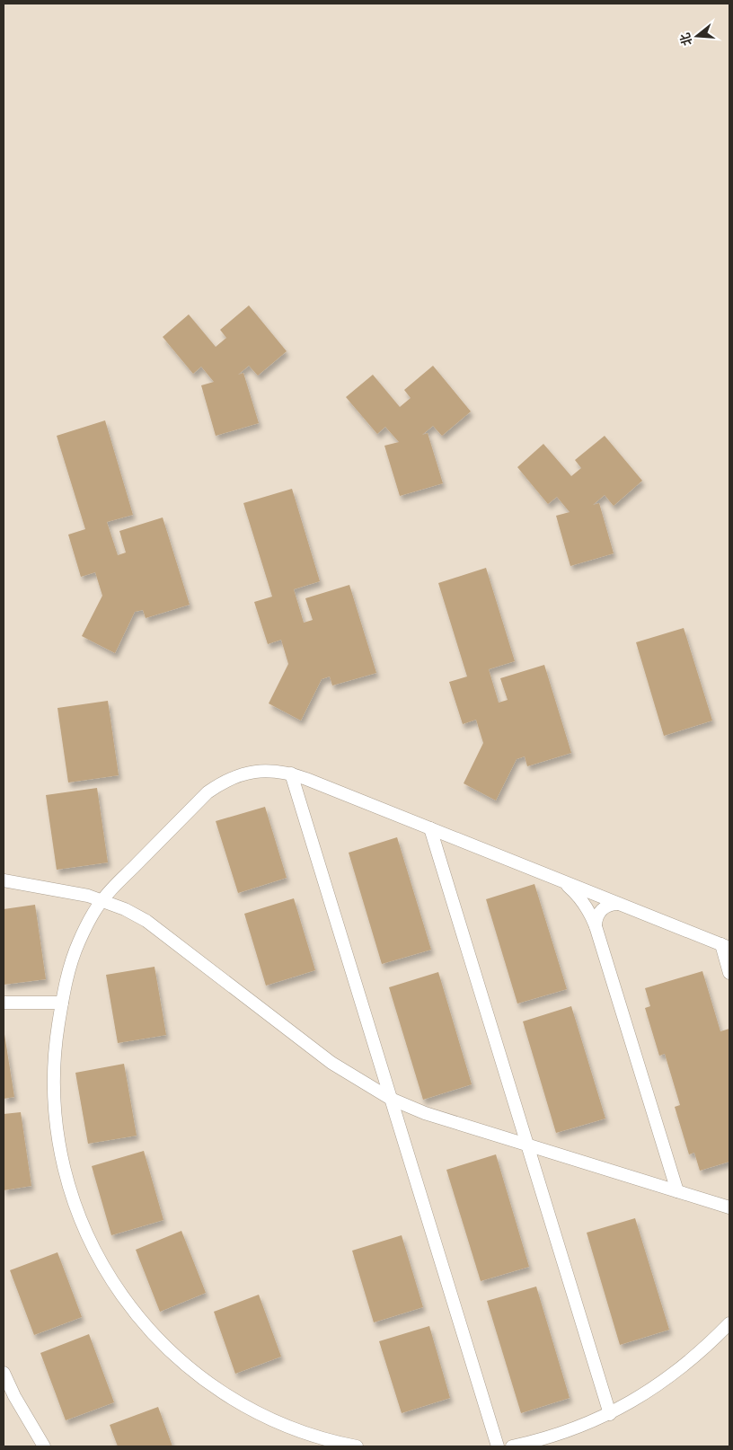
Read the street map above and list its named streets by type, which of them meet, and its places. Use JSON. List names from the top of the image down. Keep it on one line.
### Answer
{"north":"left"}
